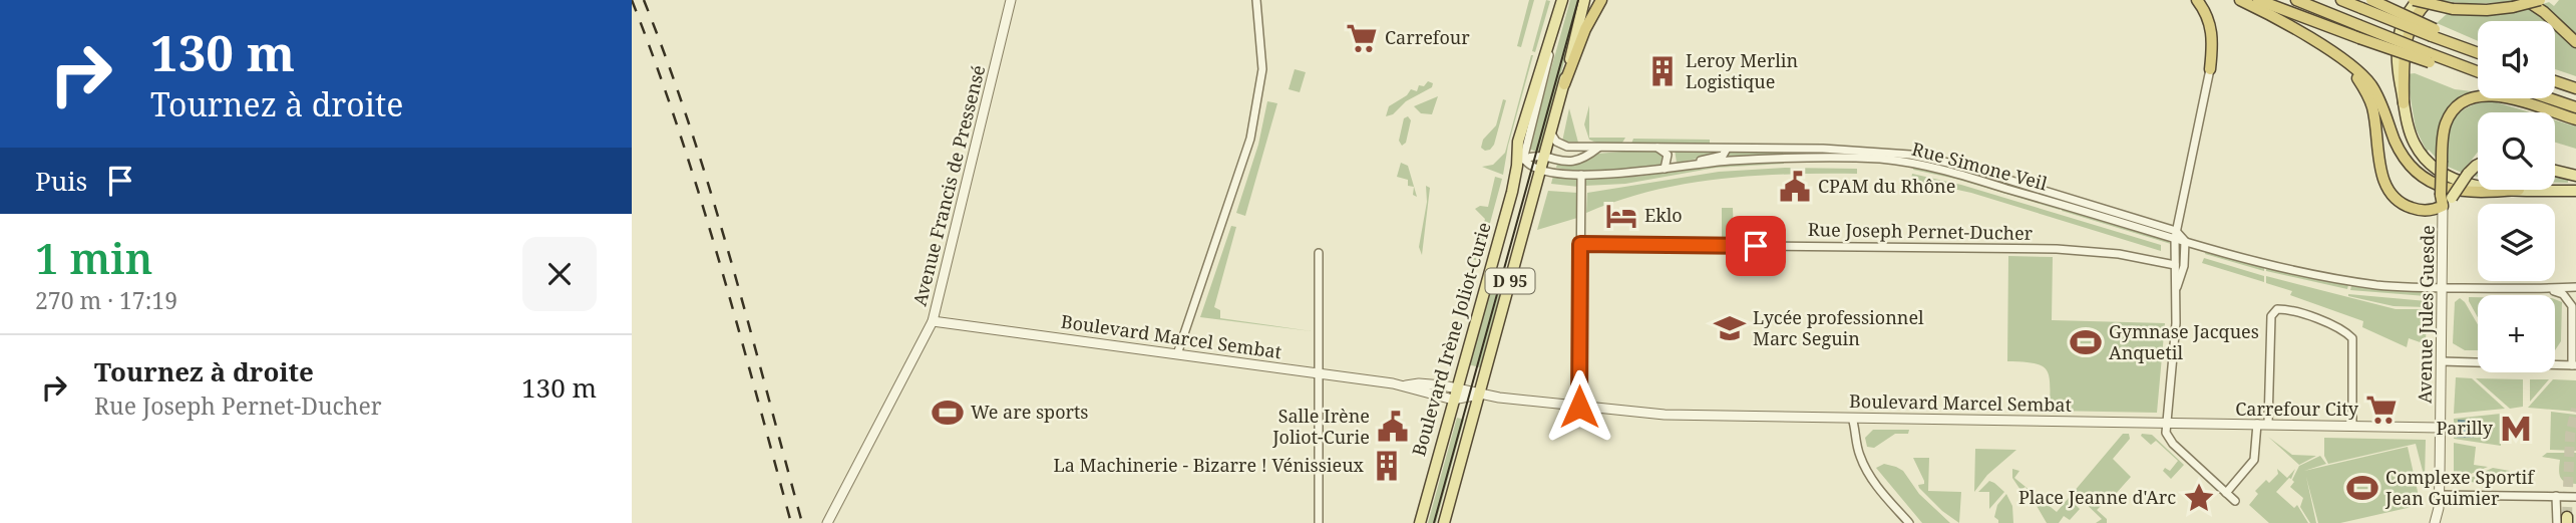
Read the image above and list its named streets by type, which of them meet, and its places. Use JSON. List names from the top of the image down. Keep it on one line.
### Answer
{"streets":{"main road":["D 95","Boulevard Irène Joliot-Curie"],"street":["Rue Simone Veil","Avenue Francis de Pressensé","Rue Joseph Pernet-Ducher","Avenue Jules Guesde","Boulevard Marcel Sembat"]},"crossings":[["Rue Simone Veil","D 95"],["Rue Simone Veil","Avenue Jules Guesde"],["Avenue Francis de Pressensé","Boulevard Marcel Sembat"],["D 95","Boulevard Marcel Sembat"],["Avenue Jules Guesde","Boulevard Marcel Sembat"],["Boulevard Marcel Sembat","Boulevard Irène Joliot-Curie"]],"places":{"supermarket":["Carrefour","Carrefour City"],"building":["Leroy Merlin Logistique","La Machinerie - Bizarre ! Vénissieux"],"public building":["CPAM du Rhône","Salle Irène Joliot-Curie"],"hotel":["Eklo"],"school or university":["Lycée professionnel Marc Seguin"],"sports":["Gymnase Jacques Anquetil","We are sports","Complexe Sportif Jean Guimier"],"metro station":["Parilly"],"place":["Place Jeanne d'Arc"]},"page":{"turn":["130 m","Tournez à droite"],"map_buttons":"+","then":"Puis","heading":["1 min","270 m · 17:19"],"list":[{"name":"Tournez à droite","note":"Rue Joseph Pernet-Ducher","value":"130 m"}]}}
